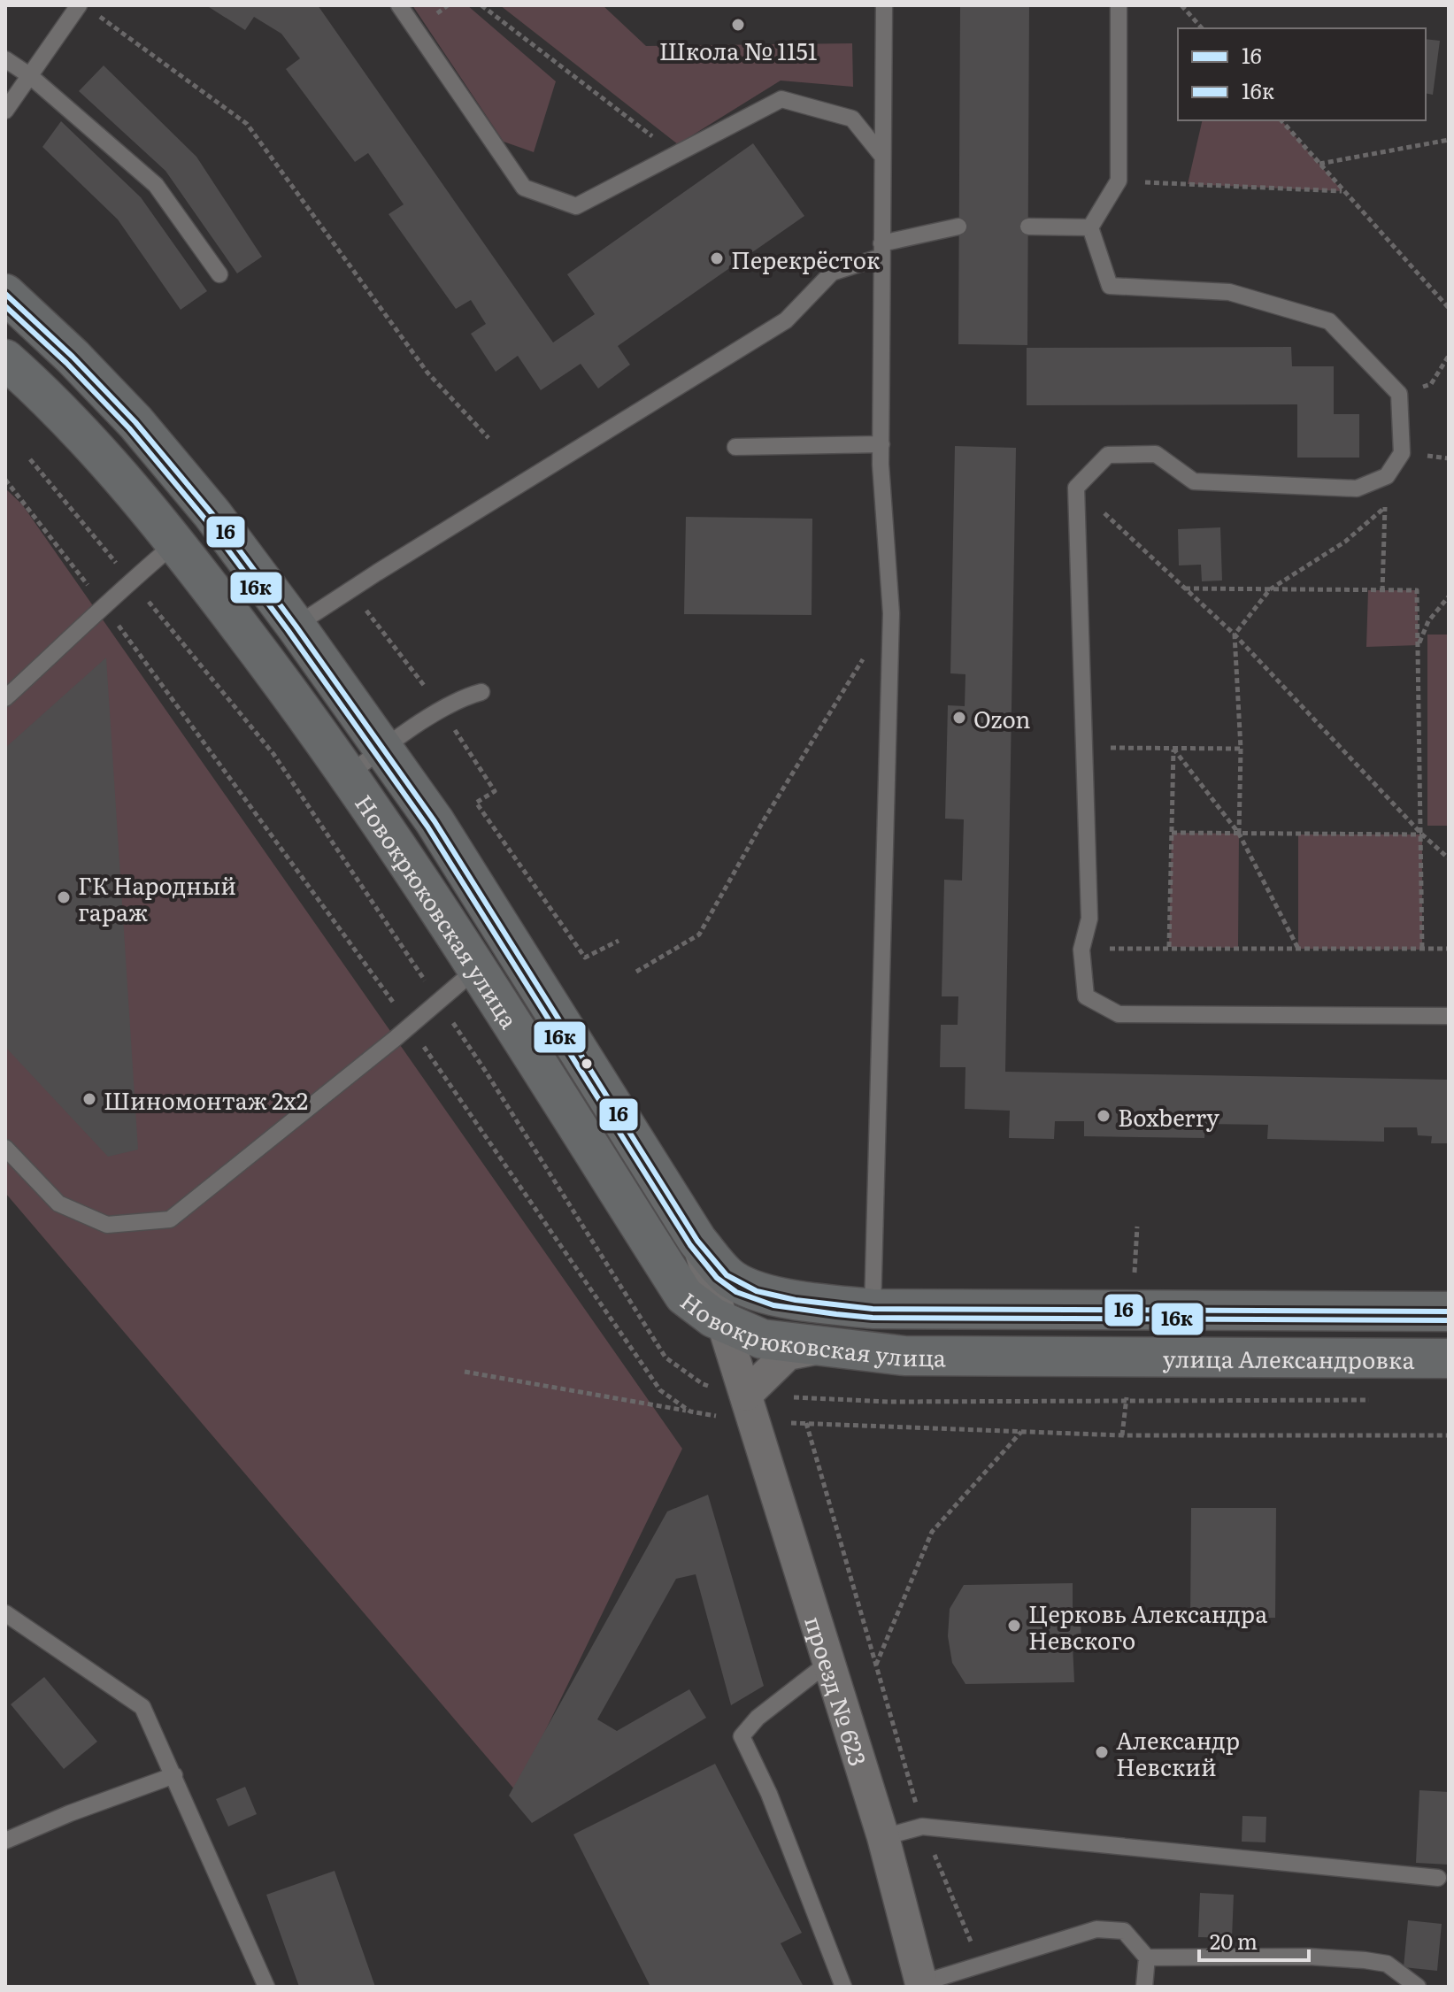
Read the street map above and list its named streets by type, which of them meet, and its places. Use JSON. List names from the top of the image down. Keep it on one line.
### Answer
{"streets":{"main road":["Новокрюковская улица","улица Александровка"],"street":["проезд № 623"]},"crossings":[["Новокрюковская улица","улица Александровка"]],"places":["Школа № 1151","Перекрёсток","Ozon","ГК Народный гараж","Шиномонтаж 2x2","Boxberry","Церковь Александра Невского","Александр Невский"],"lines":["transit line 16","transit line 16к"],"legend":["16","16к"],"scale_bar":"20 m"}
